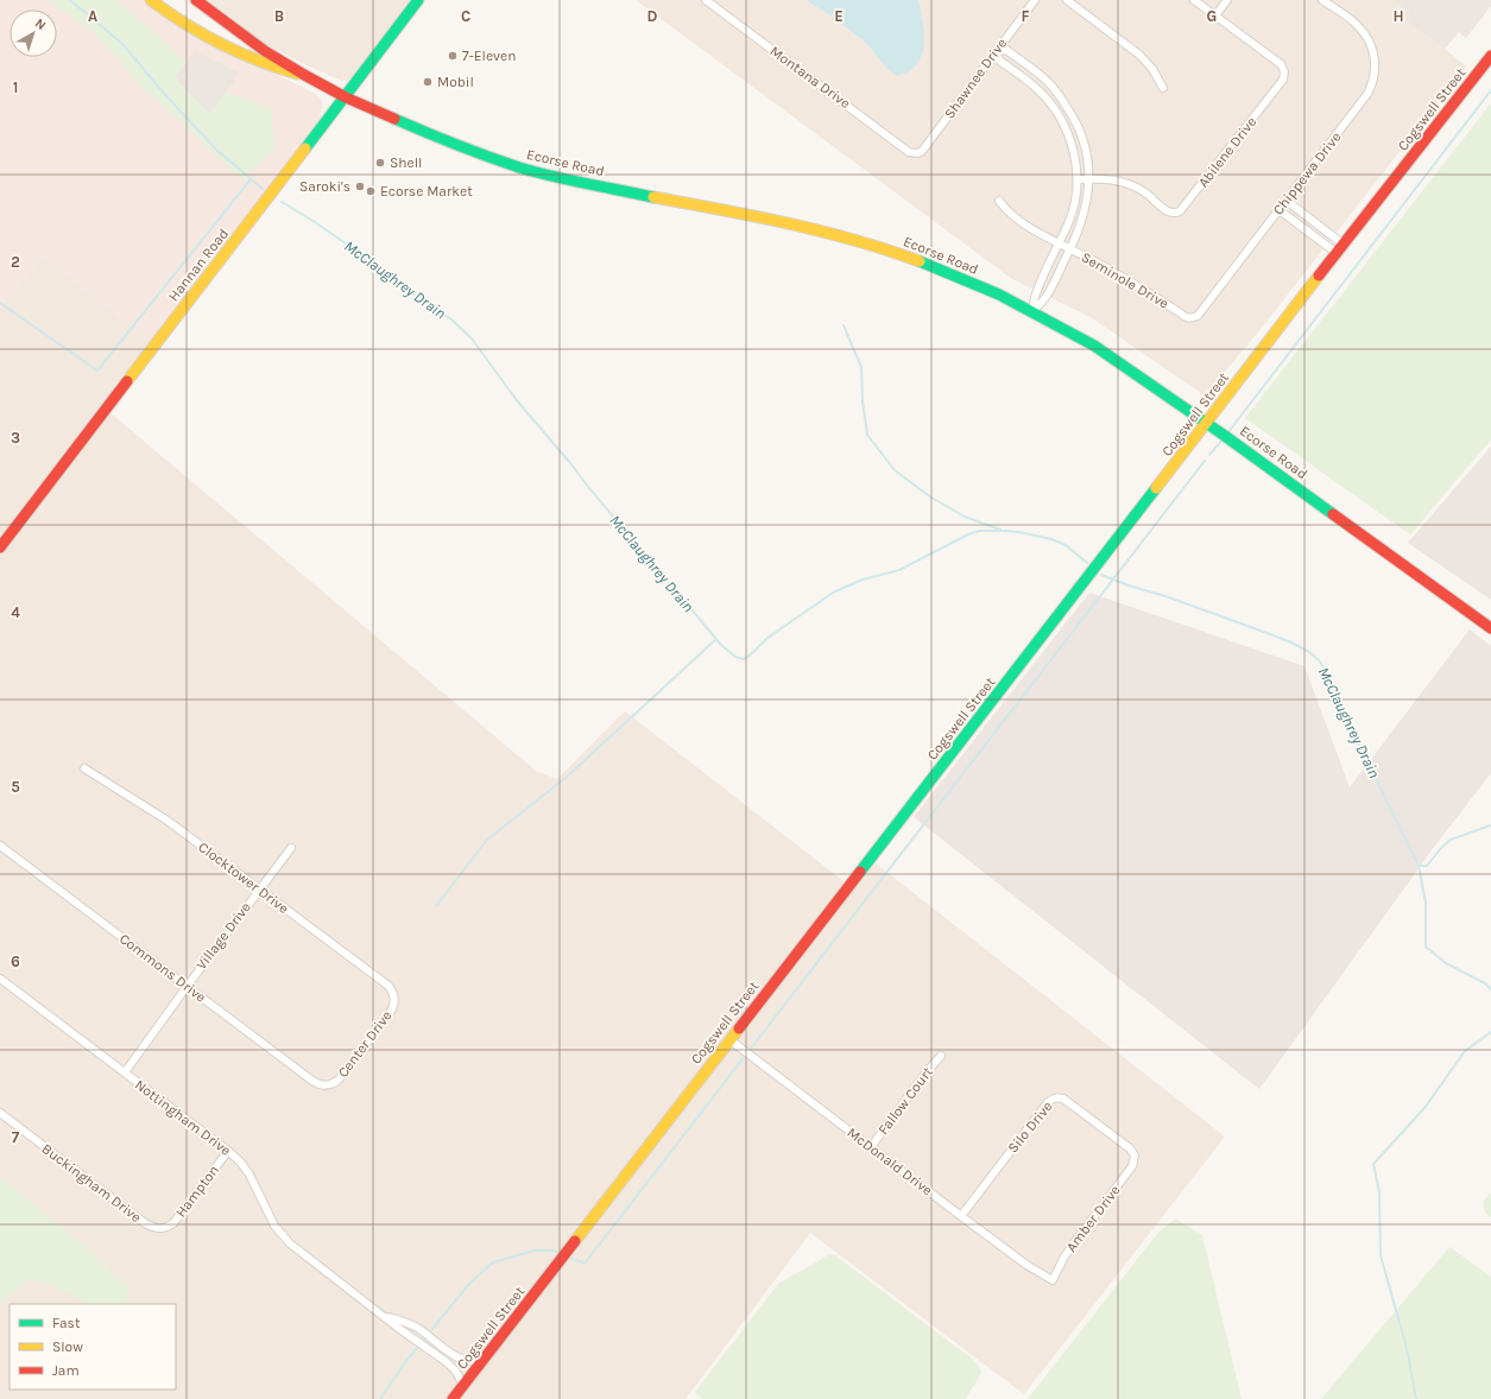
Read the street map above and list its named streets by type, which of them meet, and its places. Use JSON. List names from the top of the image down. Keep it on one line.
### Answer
{"streets":{"street":["Montana Drive","Shawnee Drive","Cogswell Street","Abilene Drive","Ecorse Road","Chippewa Drive","Hannan Road","Seminole Drive","Clocktower Drive","Village Drive","Commons Drive","Center Drive","Fallow Court","Nottingham Drive","Silo Drive","McDonald Drive","Buckingham Drive","Hampton","Amber Drive"]},"crossings":[["Montana Drive","Shawnee Drive"],["Cogswell Street","Ecorse Road"],["Cogswell Street","Nottingham Drive"],["Cogswell Street","McDonald Drive"],["Ecorse Road","Hannan Road"],["Chippewa Drive","Seminole Drive"],["Clocktower Drive","Village Drive"],["Clocktower Drive","Center Drive"],["Village Drive","Commons Drive"],["Village Drive","Nottingham Drive"],["Commons Drive","Center Drive"],["Fallow Court","McDonald Drive"],["Nottingham Drive","Hampton"],["Silo Drive","McDonald Drive"],["Silo Drive","Amber Drive"],["McDonald Drive","Amber Drive"],["Buckingham Drive","Hampton"]],"water":["McClaughrey Drain"],"places":["7-Eleven","Mobil","Shell","Saroki's","Ecorse Market"],"legend":["Fast","Slow","Jam"],"north":"top right","grid":{"columns":["A","B","C","D","E","F","G","H"],"rows":["1","2","3","4","5","6","7"]}}
